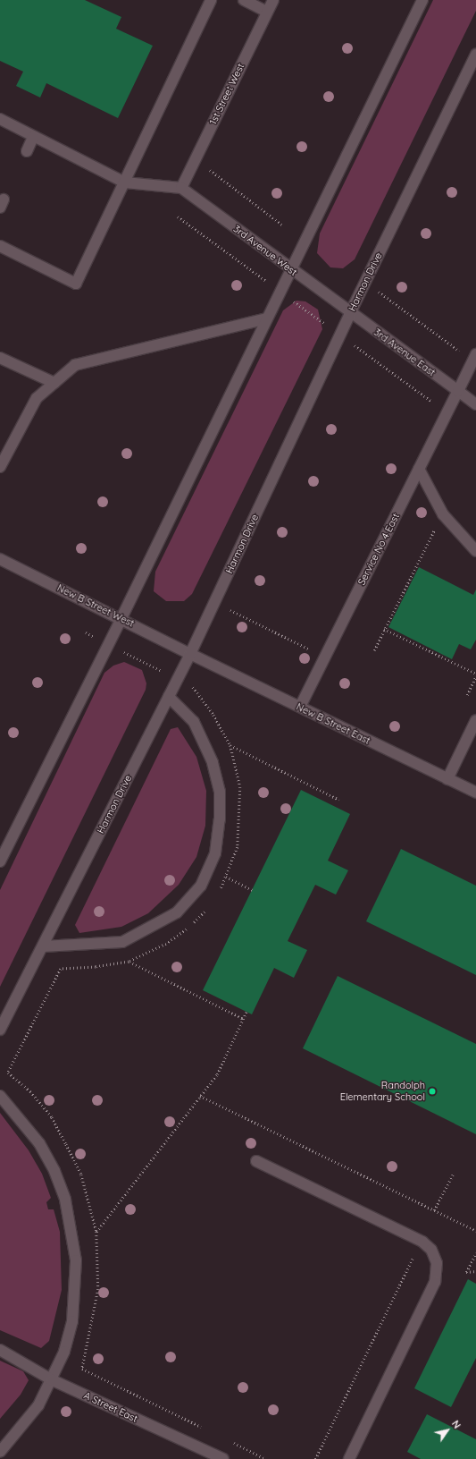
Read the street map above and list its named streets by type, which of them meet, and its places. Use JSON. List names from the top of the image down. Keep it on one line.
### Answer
{"streets":{"street":["1st Street West","3rd Avenue West","Harmon Drive","3rd Avenue East","Service No 4 East","New B Street West","New B Street East","A Street East"]},"crossings":[["1st Street West","3rd Avenue West"],["3rd Avenue West","Harmon Drive"],["3rd Avenue West","3rd Avenue East"],["Harmon Drive","3rd Avenue East"],["Harmon Drive","New B Street West"],["Harmon Drive","New B Street East"],["3rd Avenue East","Service No 4 East"],["Service No 4 East","New B Street East"],["New B Street West","New B Street East"]],"places":["Randolph Elementary School"],"north":"top right"}
